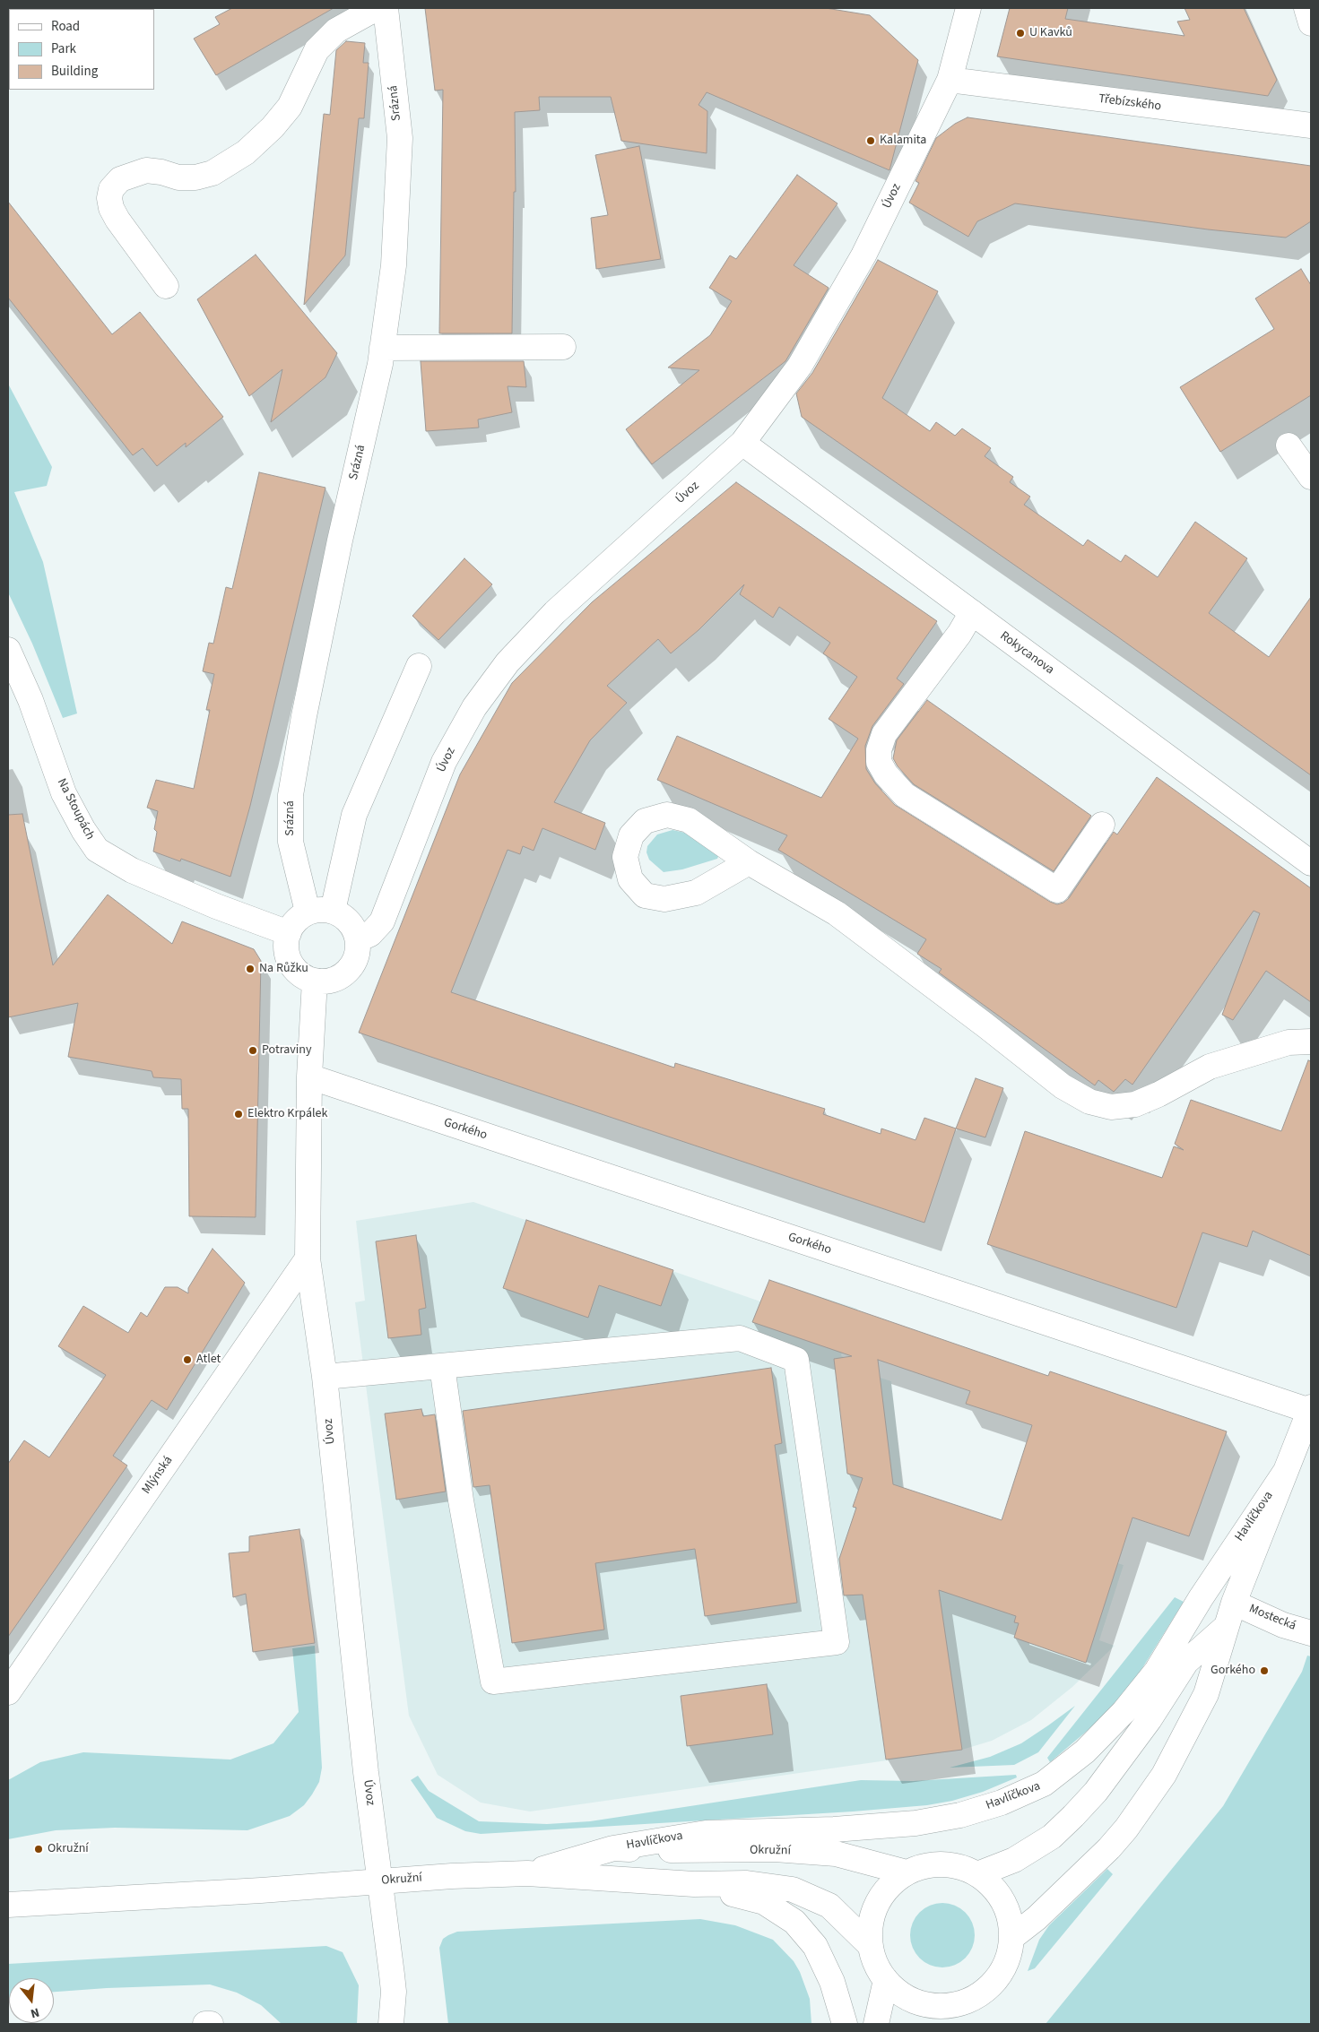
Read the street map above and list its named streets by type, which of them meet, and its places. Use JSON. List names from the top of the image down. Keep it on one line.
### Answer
{"streets":{"street":["Srázná","Třebízského","Úvoz","Rokycanova","Na Stoupách","Gorkého","Mlýnská","Havlíčkova","Mostecká","Okružní"]},"crossings":[["Srázná","Úvoz"],["Srázná","Na Stoupách"],["Třebízského","Úvoz"],["Úvoz","Rokycanova"],["Úvoz","Na Stoupách"],["Úvoz","Gorkého"],["Úvoz","Mlýnská"],["Úvoz","Okružní"],["Gorkého","Havlíčkova"],["Havlíčkova","Mostecká"],["Havlíčkova","Okružní"]],"places":["U Kavků","Kalamita","Na Růžku","Potraviny","Elektro Krpálek","Atlet","Gorkého","Okružní"],"legend":["Road","Park","Building"],"north":"bottom"}
